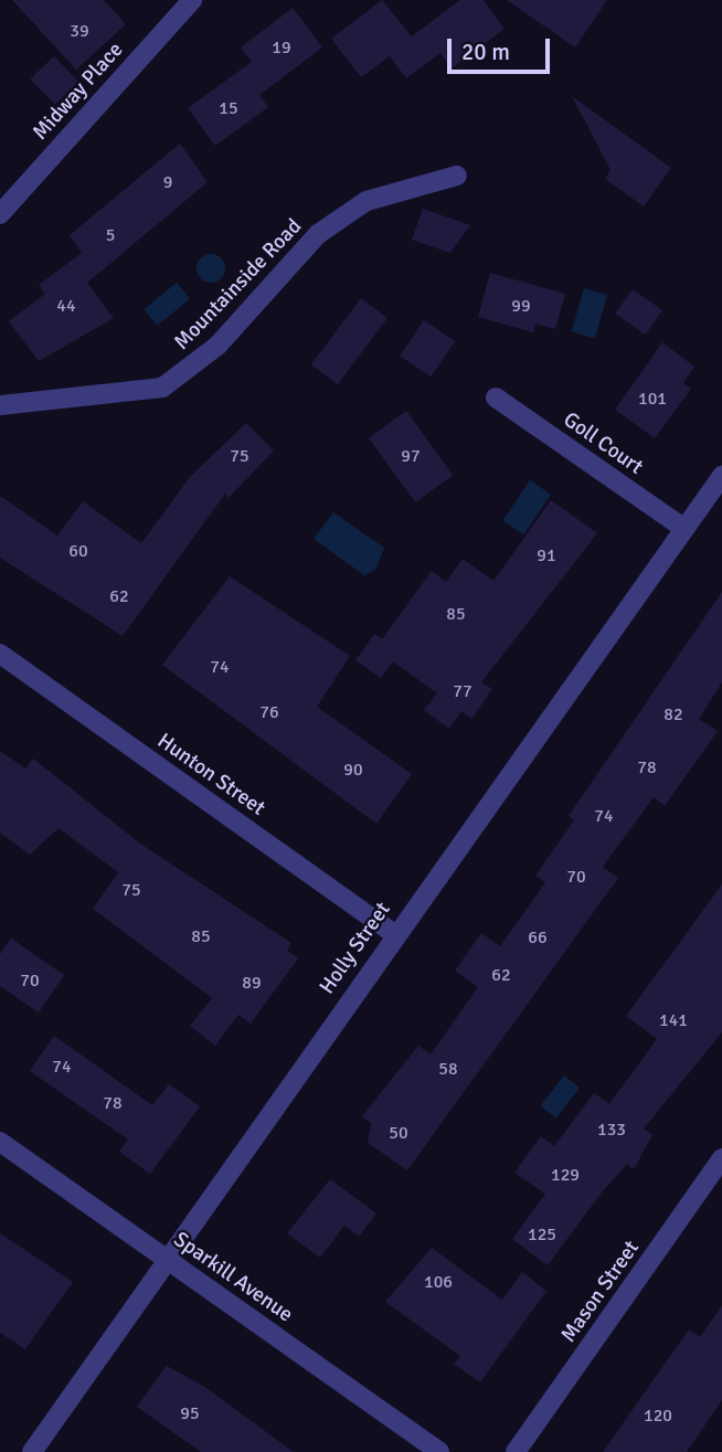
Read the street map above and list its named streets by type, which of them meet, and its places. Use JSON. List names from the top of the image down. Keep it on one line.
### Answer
{"streets":{"street":["Midway Place","Mountainside Road","Goll Court","Hunton Street","Holly Street","Sparkill Avenue","Mason Street"]},"crossings":[["Goll Court","Holly Street"],["Hunton Street","Holly Street"],["Holly Street","Sparkill Avenue"]],"house_numbers":["39","19","15","9","5","44","99","101","75","97","60","91","62","85","74","77","76","82","78","90","74","70","75","85","66","62","70","89","141","74","58","78","133","50","129","125","106","95","120"],"scale_bar":"20 m"}
